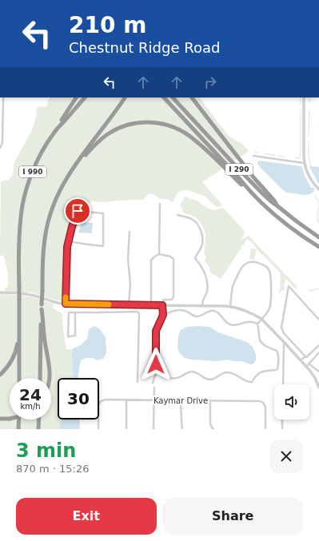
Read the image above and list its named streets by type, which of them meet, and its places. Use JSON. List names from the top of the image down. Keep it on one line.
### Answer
{"streets":{"highway":["I 290","I 990"],"street":["Kaymar Drive"]},"page":{"turn":["210 m","Chestnut Ridge Road"],"speed":"24 km/h","limit":"30","heading":["3 min","870 m · 15:26"],"buttons":["Exit","Share"]}}
